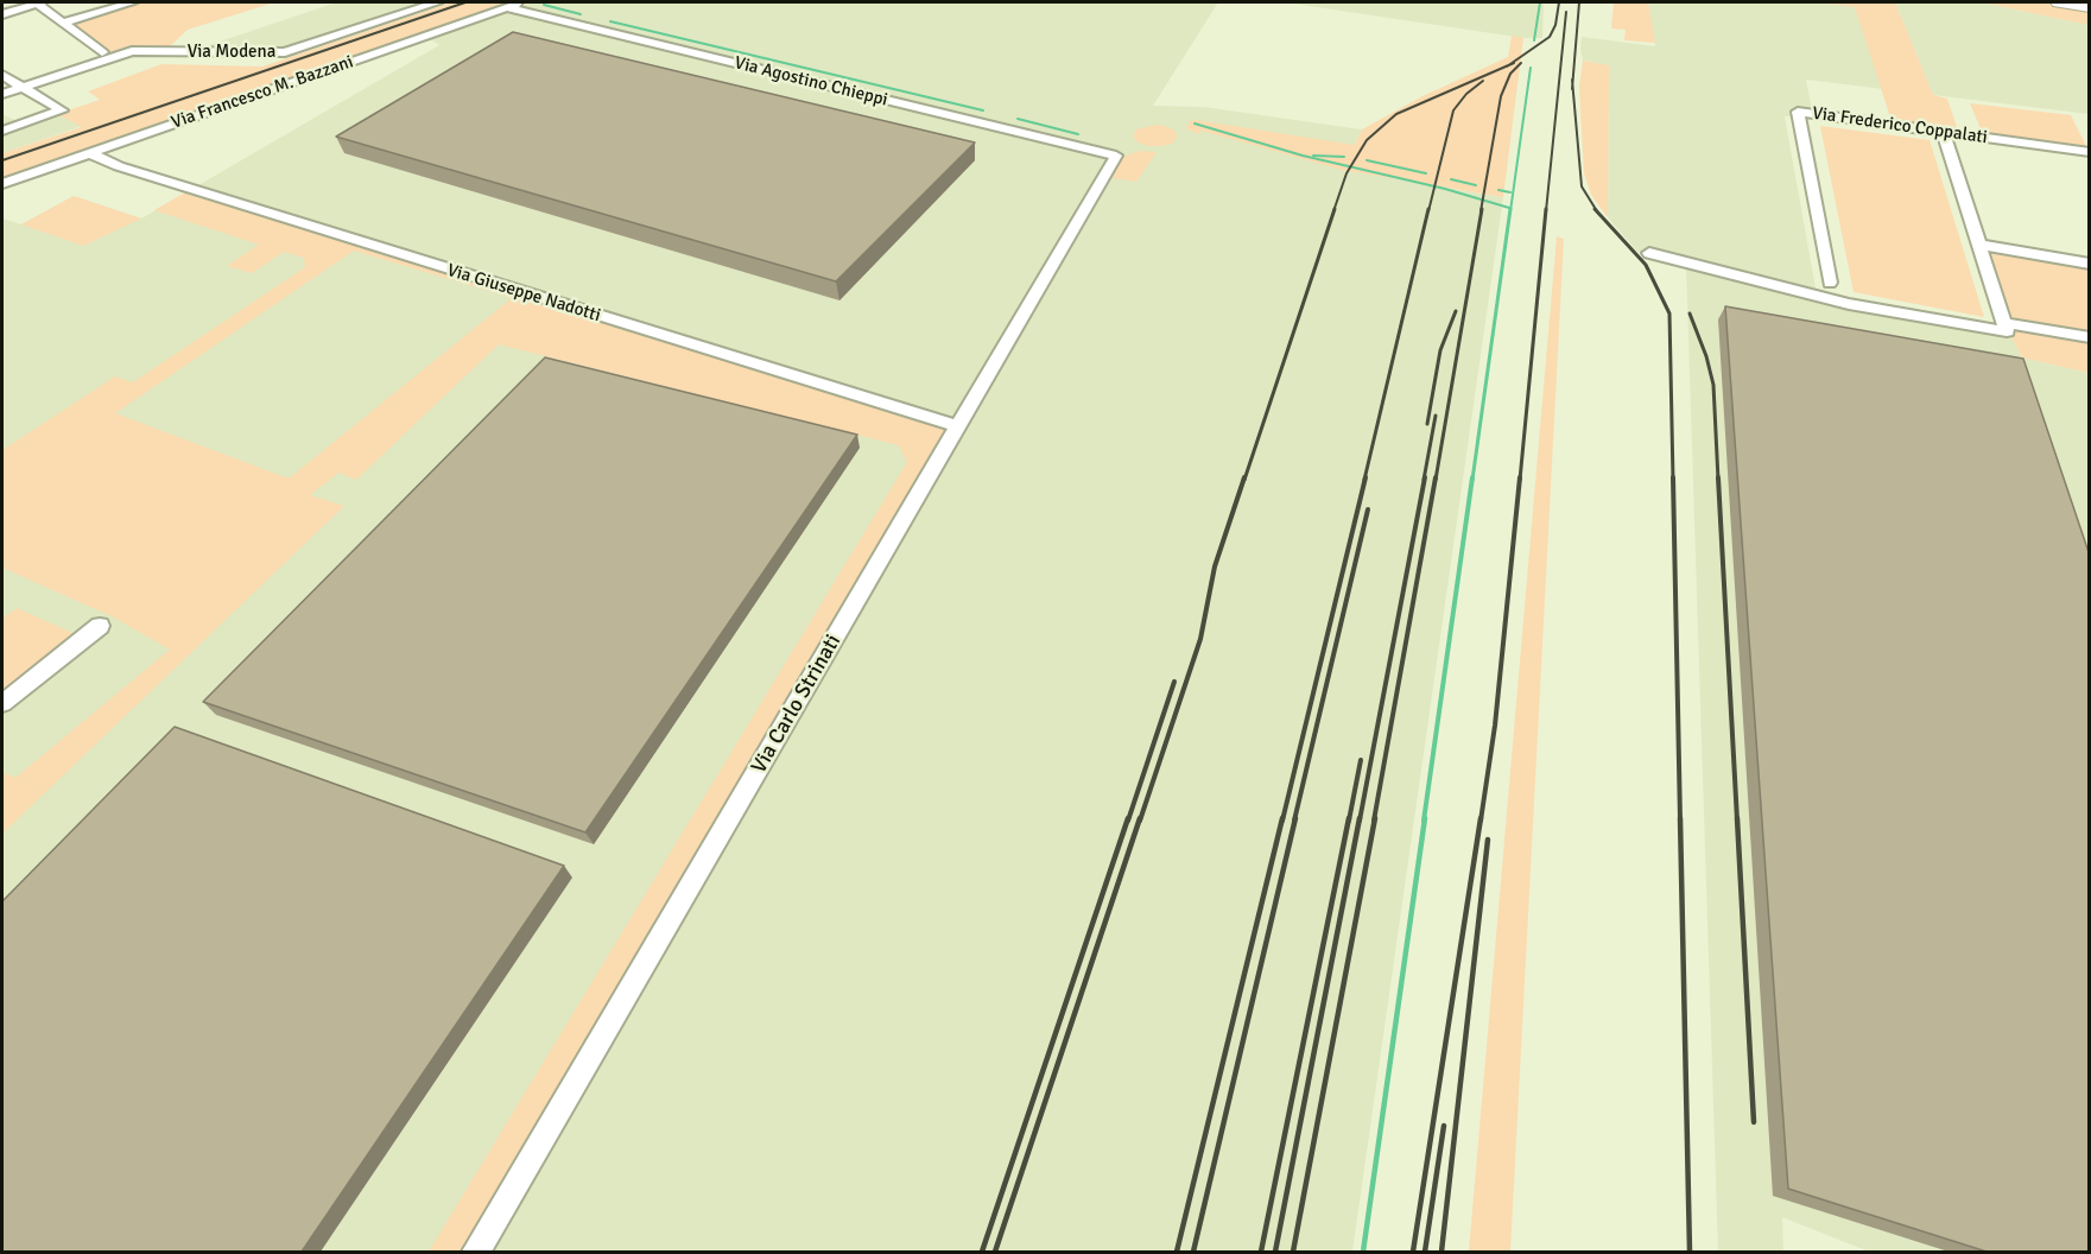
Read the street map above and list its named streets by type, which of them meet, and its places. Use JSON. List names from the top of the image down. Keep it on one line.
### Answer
{"streets":{"street":["Via Modena","Via Agostino Chieppi","Via Francesco M. Bazzani","Via Frederico Coppalati","Via Giuseppe Nadotti","Via Carlo Strinati"]},"crossings":[["Via Agostino Chieppi","Via Francesco M. Bazzani"],["Via Agostino Chieppi","Via Carlo Strinati"],["Via Francesco M. Bazzani","Via Giuseppe Nadotti"],["Via Giuseppe Nadotti","Via Carlo Strinati"]]}
